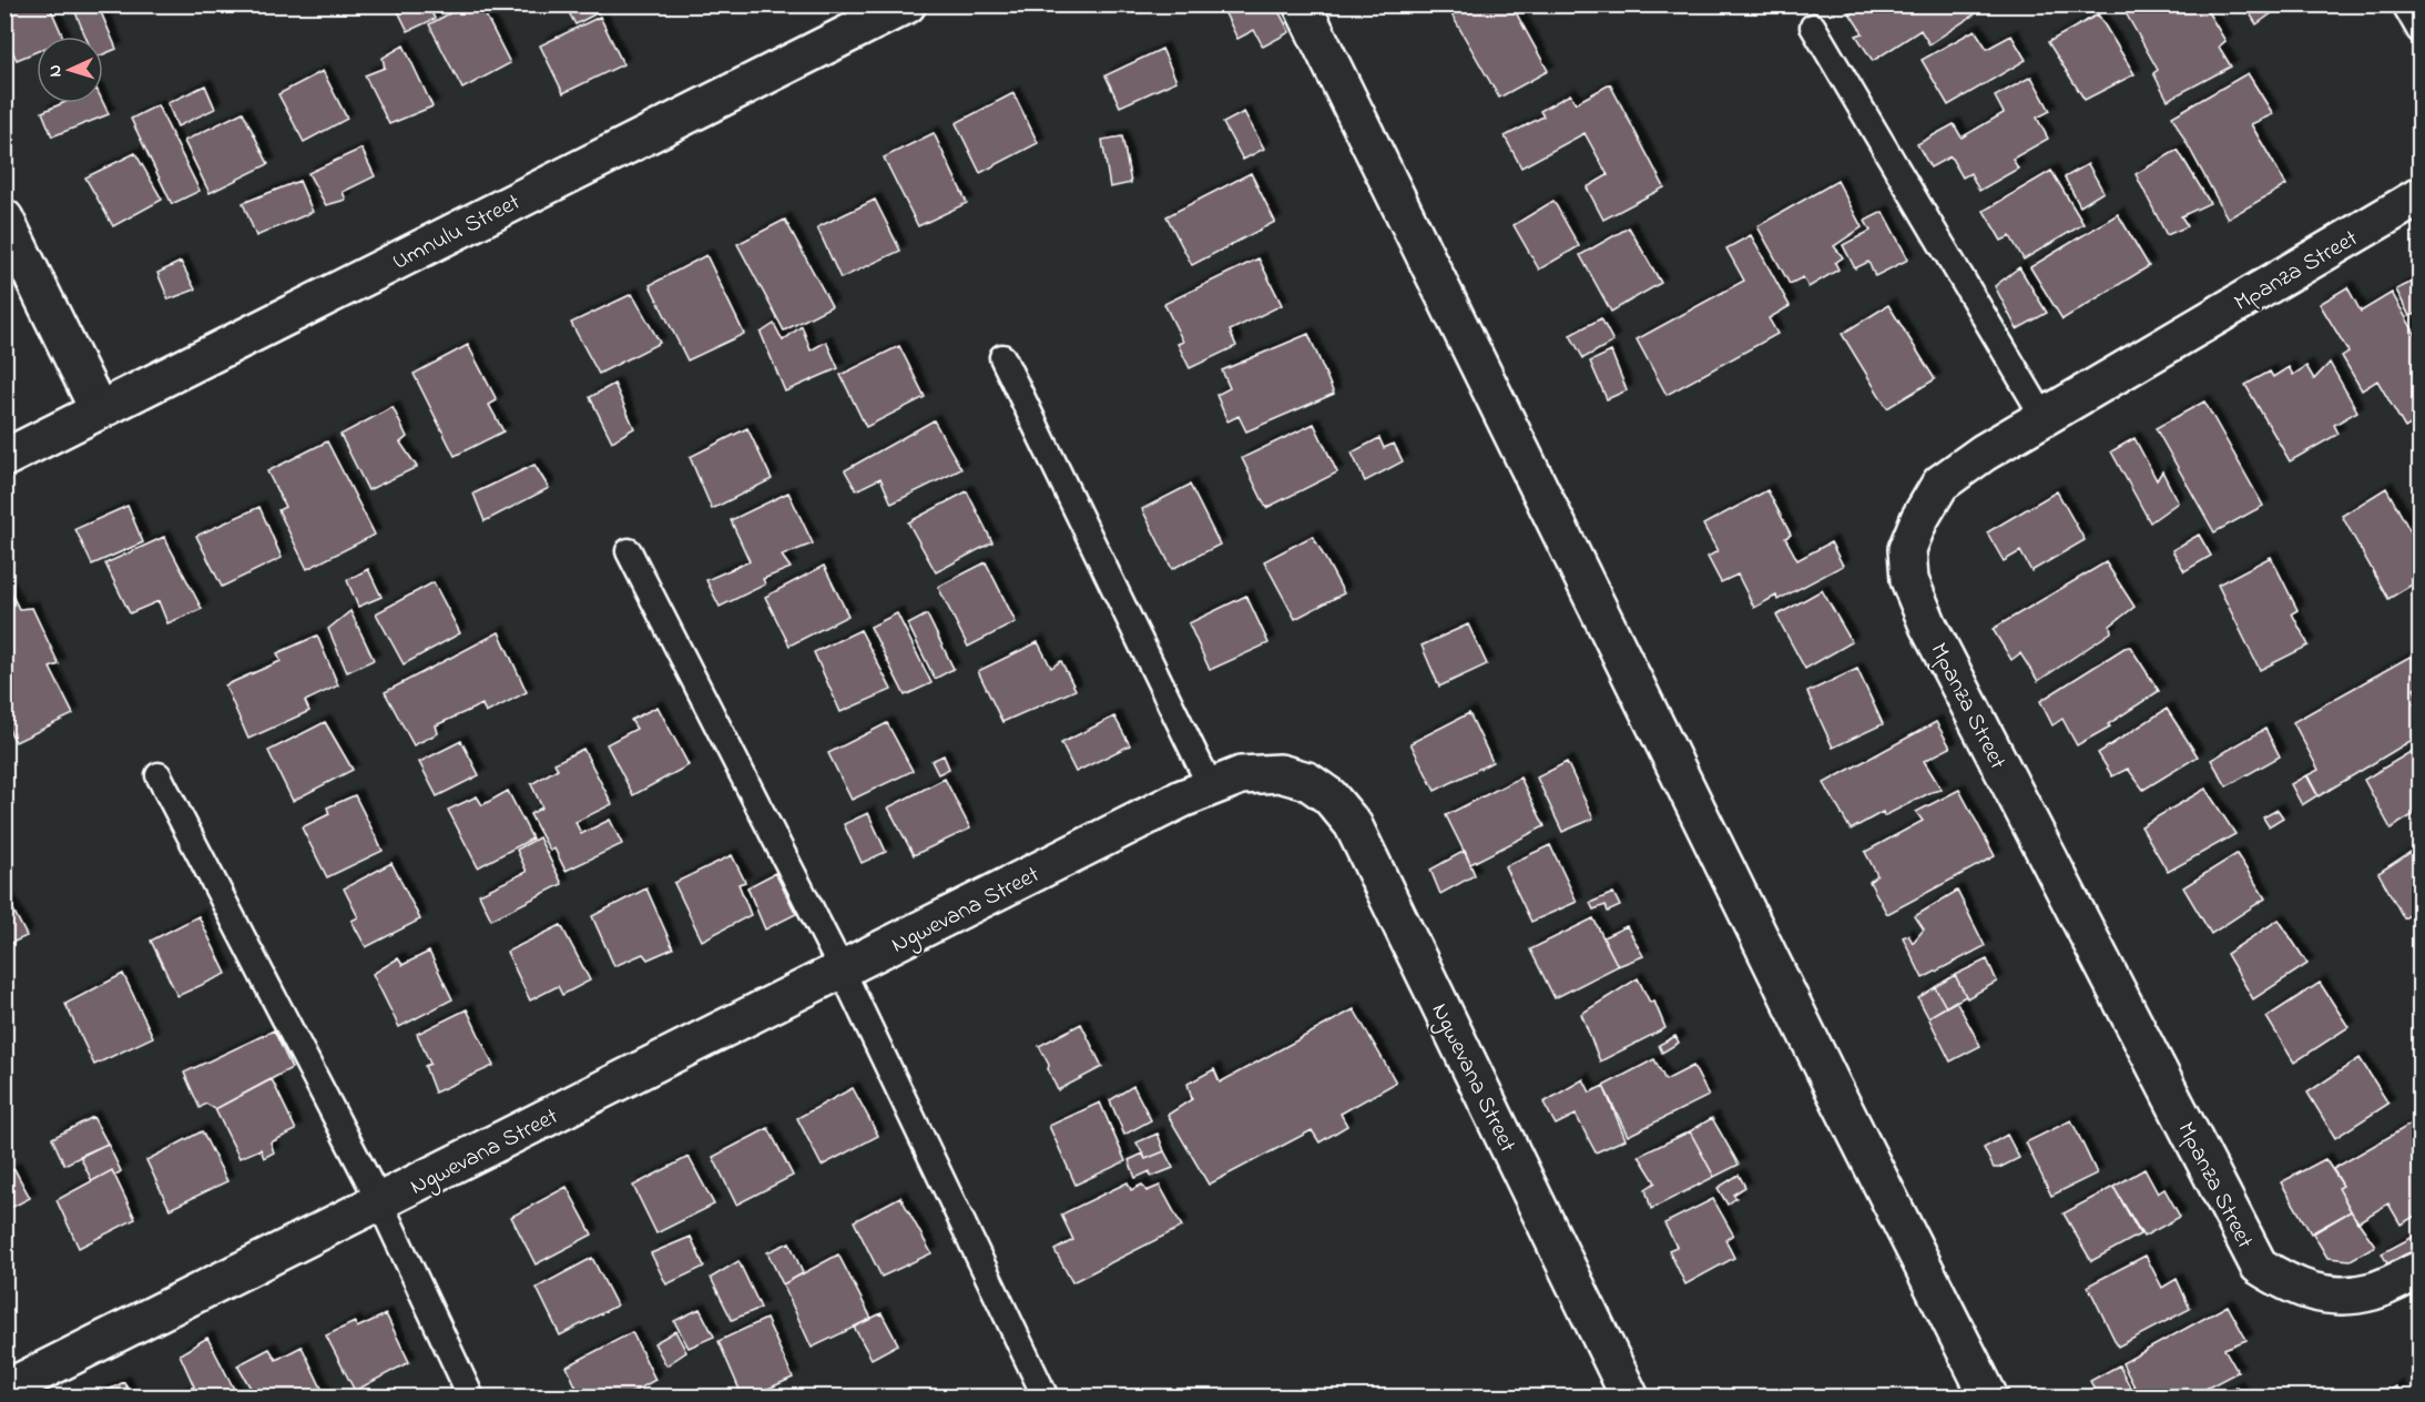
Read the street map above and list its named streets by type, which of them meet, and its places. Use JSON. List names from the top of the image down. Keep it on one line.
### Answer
{"streets":{"street":["Umnulu Street","Mpanza Street","Ngwevana Street"]},"north":"left"}
